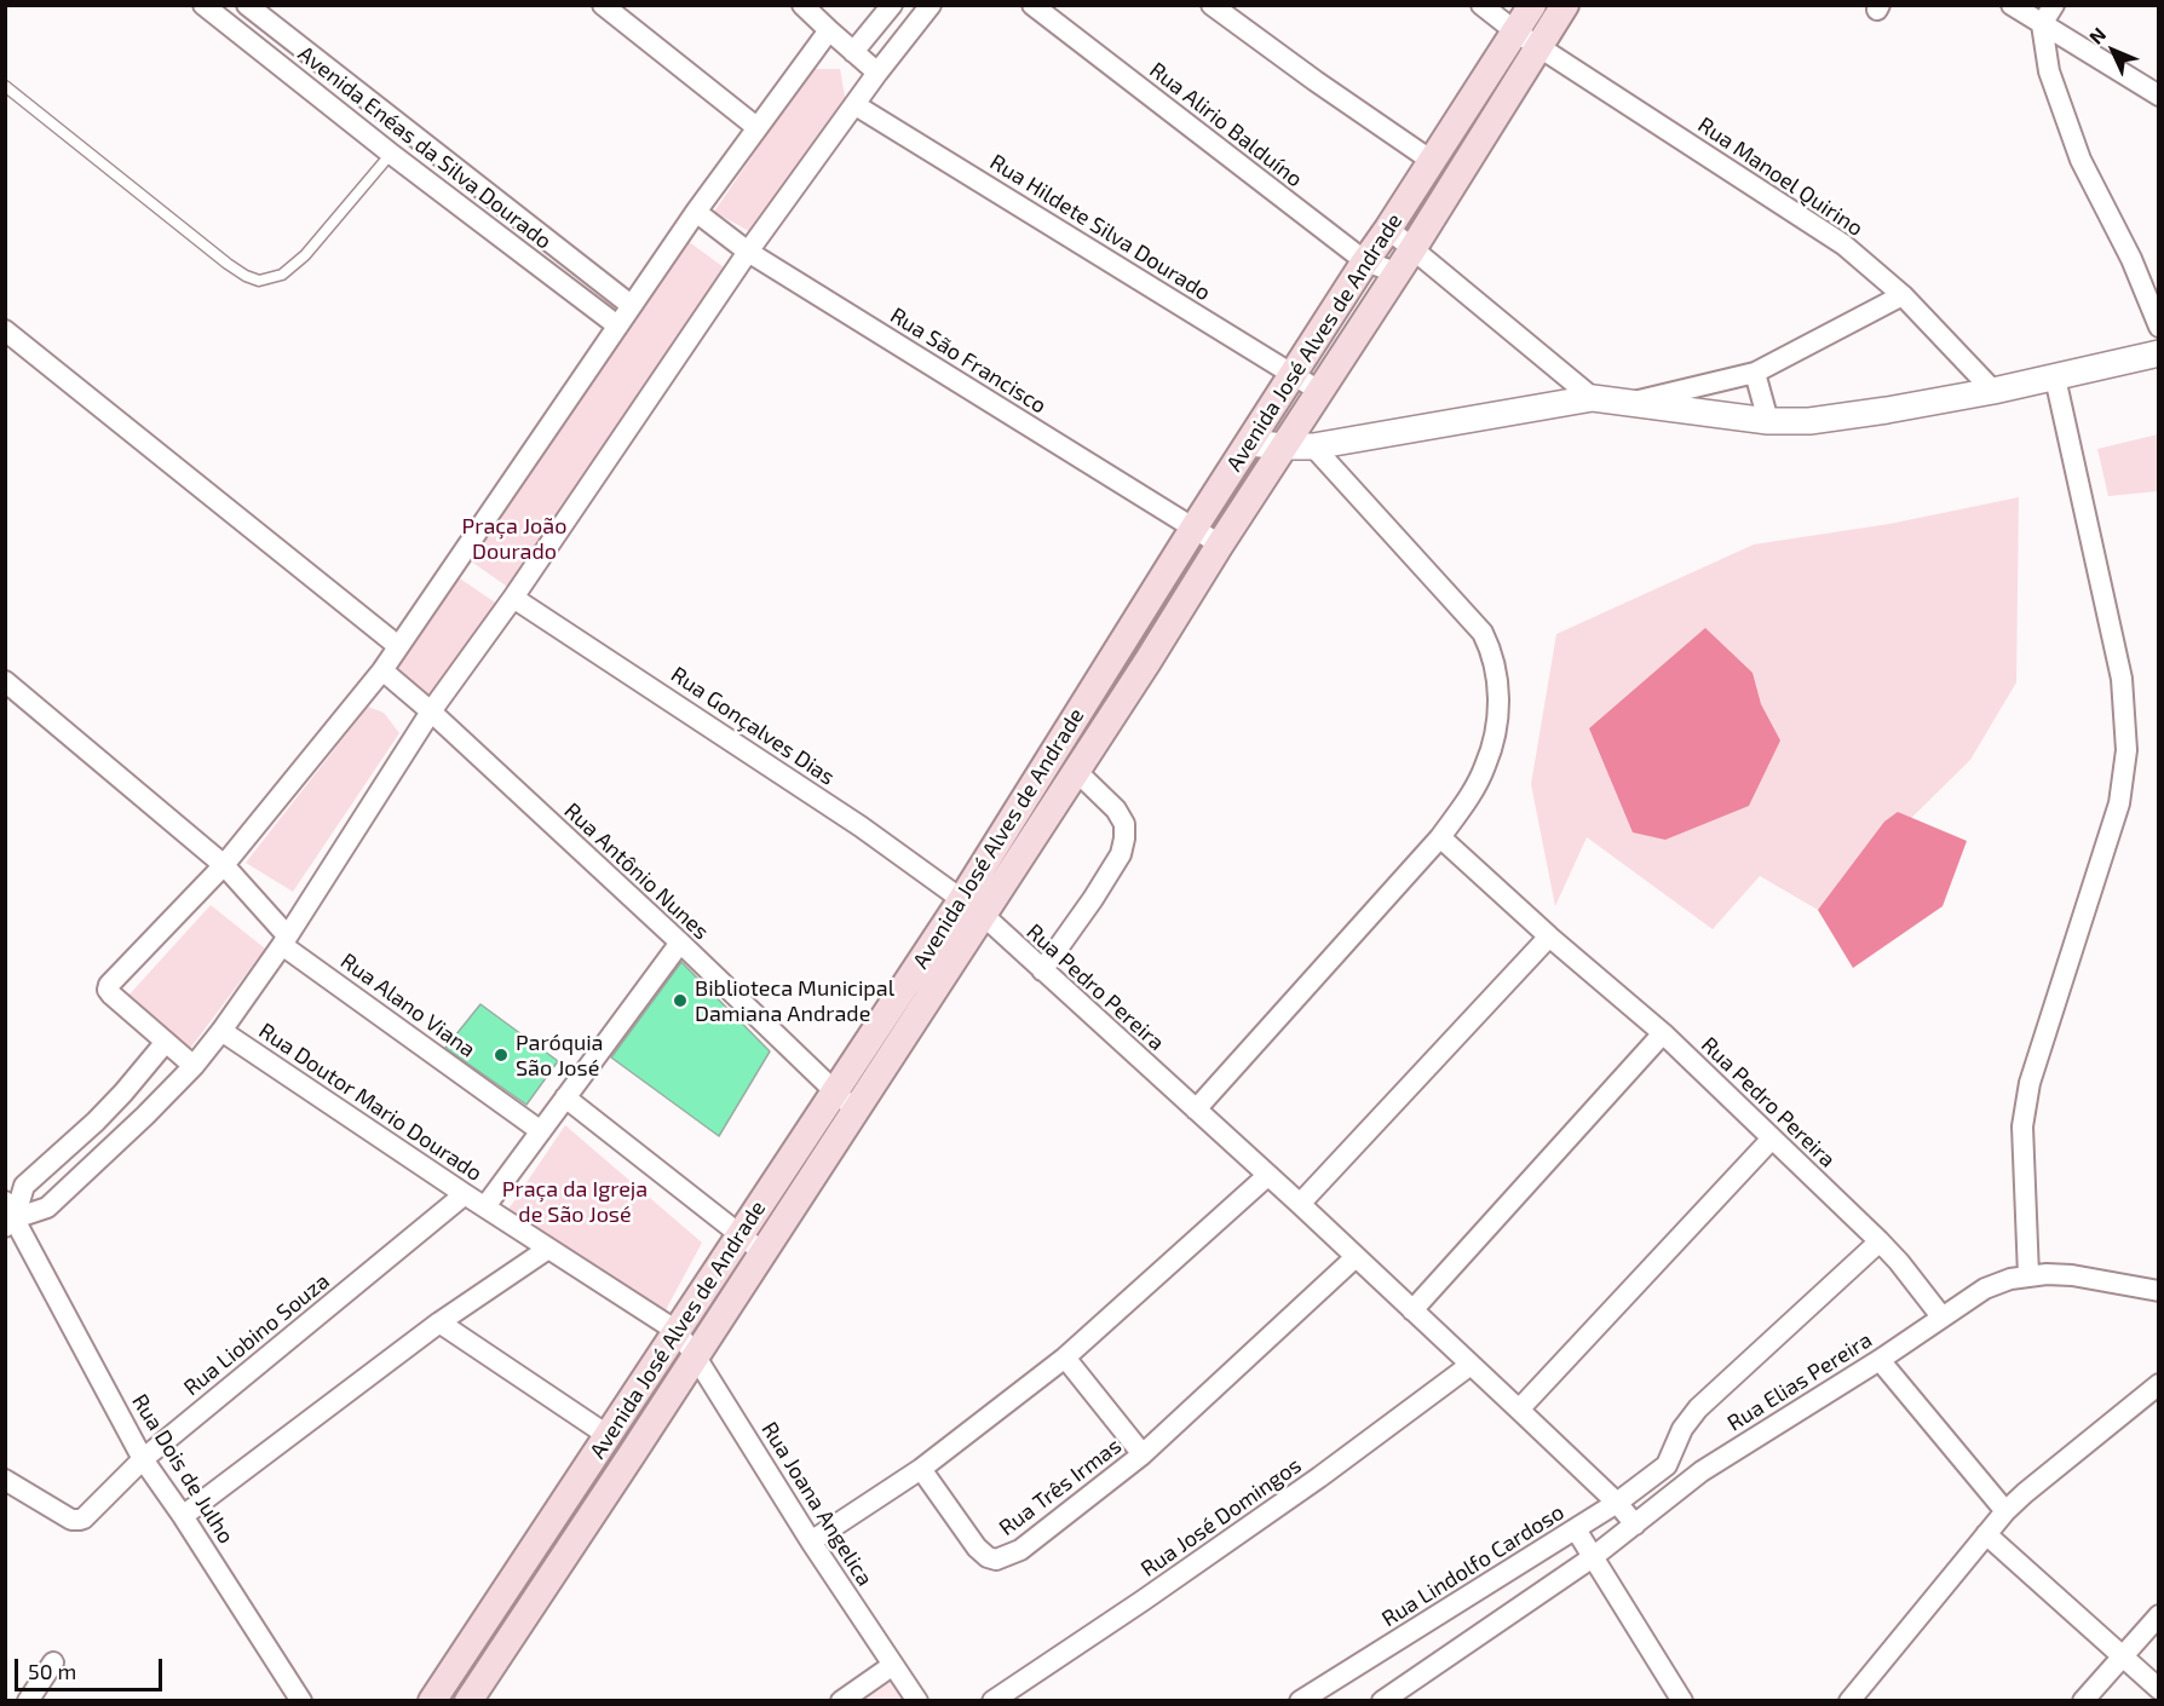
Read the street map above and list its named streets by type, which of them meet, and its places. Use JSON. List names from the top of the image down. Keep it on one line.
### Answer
{"streets":{"main road":["Avenida José Alves de Andrade"],"street":["Rua Alirio Balduíno","Avenida Enéas da Silva Dourado","Rua Manoel Quirino","Rua Hildete Silva Dourado","Rua São Francisco","Rua Gonçalves Dias","Rua Antônio Nunes","Rua Pedro Pereira","Rua Alano Viana","Rua Doutor Mario Dourado","Rua Liobino Souza","Rua Elias Pereira","Rua Dois de Julho","Rua Três Irmas","Rua Joana Angelica","Rua José Domingos","Rua Lindolfo Cardoso"]},"crossings":[["Rua Alirio Balduíno","Avenida José Alves de Andrade"],["Rua Manoel Quirino","Avenida José Alves de Andrade"],["Rua Hildete Silva Dourado","Avenida José Alves de Andrade"],["Avenida José Alves de Andrade","Rua São Francisco"],["Avenida José Alves de Andrade","Rua Gonçalves Dias"],["Avenida José Alves de Andrade","Rua Antônio Nunes"],["Avenida José Alves de Andrade","Rua Pedro Pereira"],["Avenida José Alves de Andrade","Rua Doutor Mario Dourado"],["Avenida José Alves de Andrade","Rua Joana Angelica"],["Rua Gonçalves Dias","Rua Pedro Pereira"],["Rua Pedro Pereira","Rua Elias Pereira"],["Rua Pedro Pereira","Rua Três Irmas"],["Rua Pedro Pereira","Rua José Domingos"],["Rua Pedro Pereira","Rua Lindolfo Cardoso"],["Rua Doutor Mario Dourado","Rua Liobino Souza"],["Rua Doutor Mario Dourado","Rua Joana Angelica"],["Rua Liobino Souza","Rua Dois de Julho"]],"parks":["Praça João Dourado","Praça da Igreja de São José"],"places":["Biblioteca Municipal Damiana Andrade","Paróquia São José"],"scale_bar":"50 m","north":"top left"}
